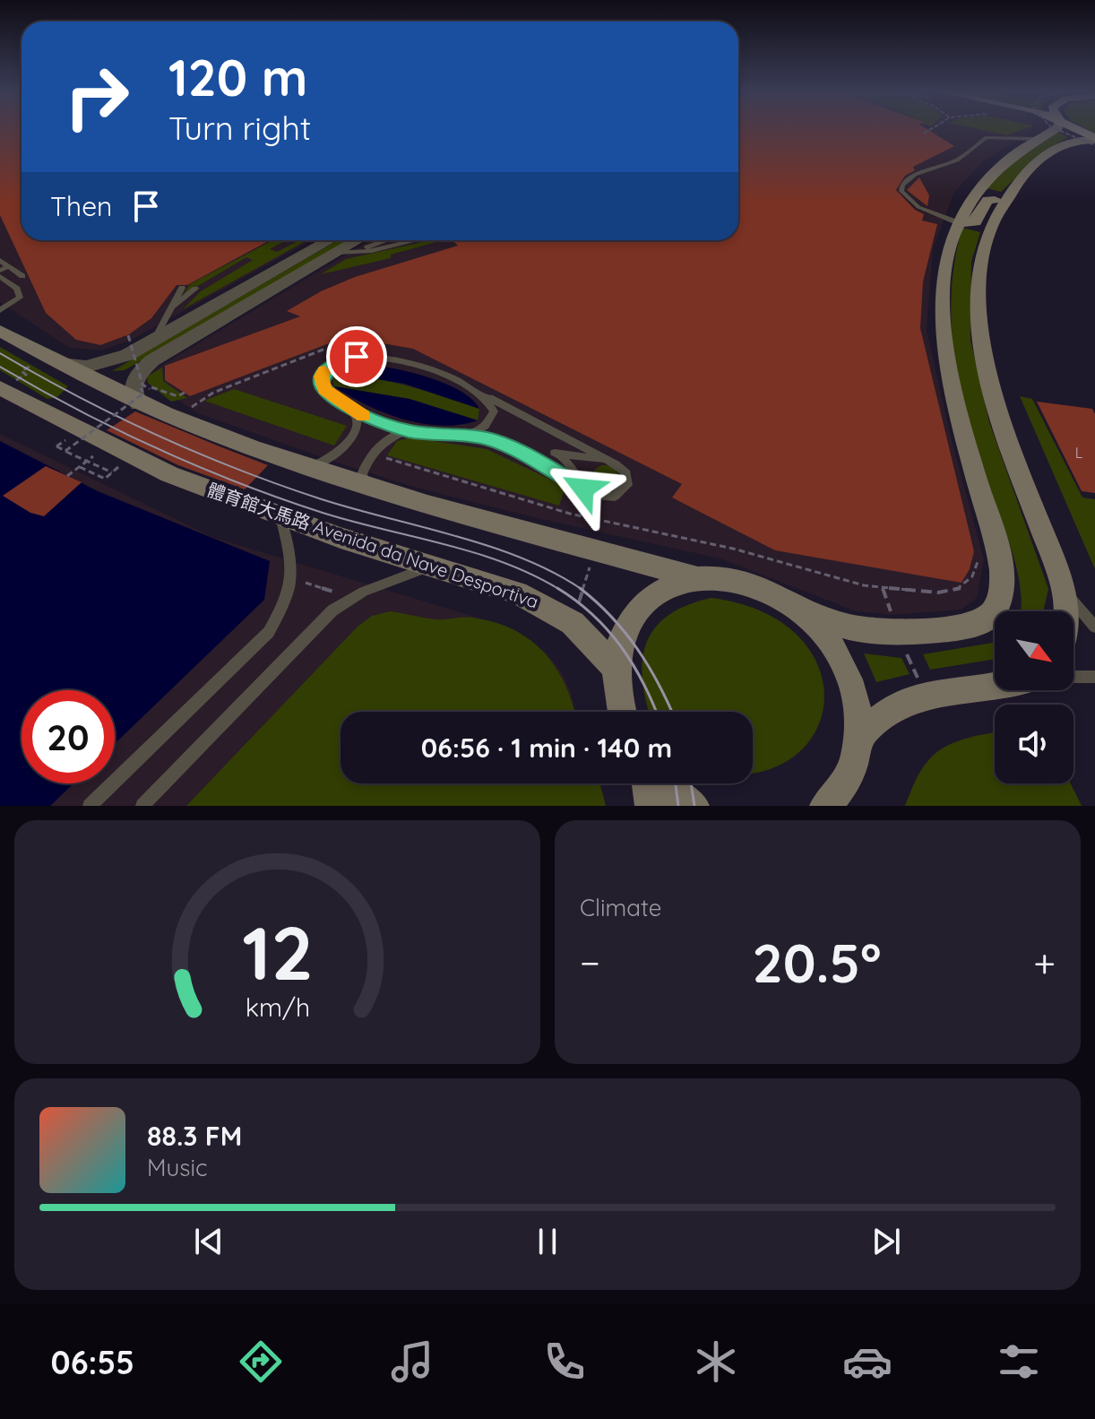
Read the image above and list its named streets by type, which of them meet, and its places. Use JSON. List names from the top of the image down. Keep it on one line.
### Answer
{"streets":{"main road":["體育館大馬路 Avenida da Nave Desportiva"]},"house_numbers":["L"],"north":"bottom right","page":{"turn":["120 m","Turn right"],"then":"Then","limit":"20","trip":"06:56 · 1 min · 140 m","tile":"Climate","heat":["−","20.5°","+"],"song":["88.3 FM","Music"],"tabs":"06:55","gauge":["12","km/h"]}}
